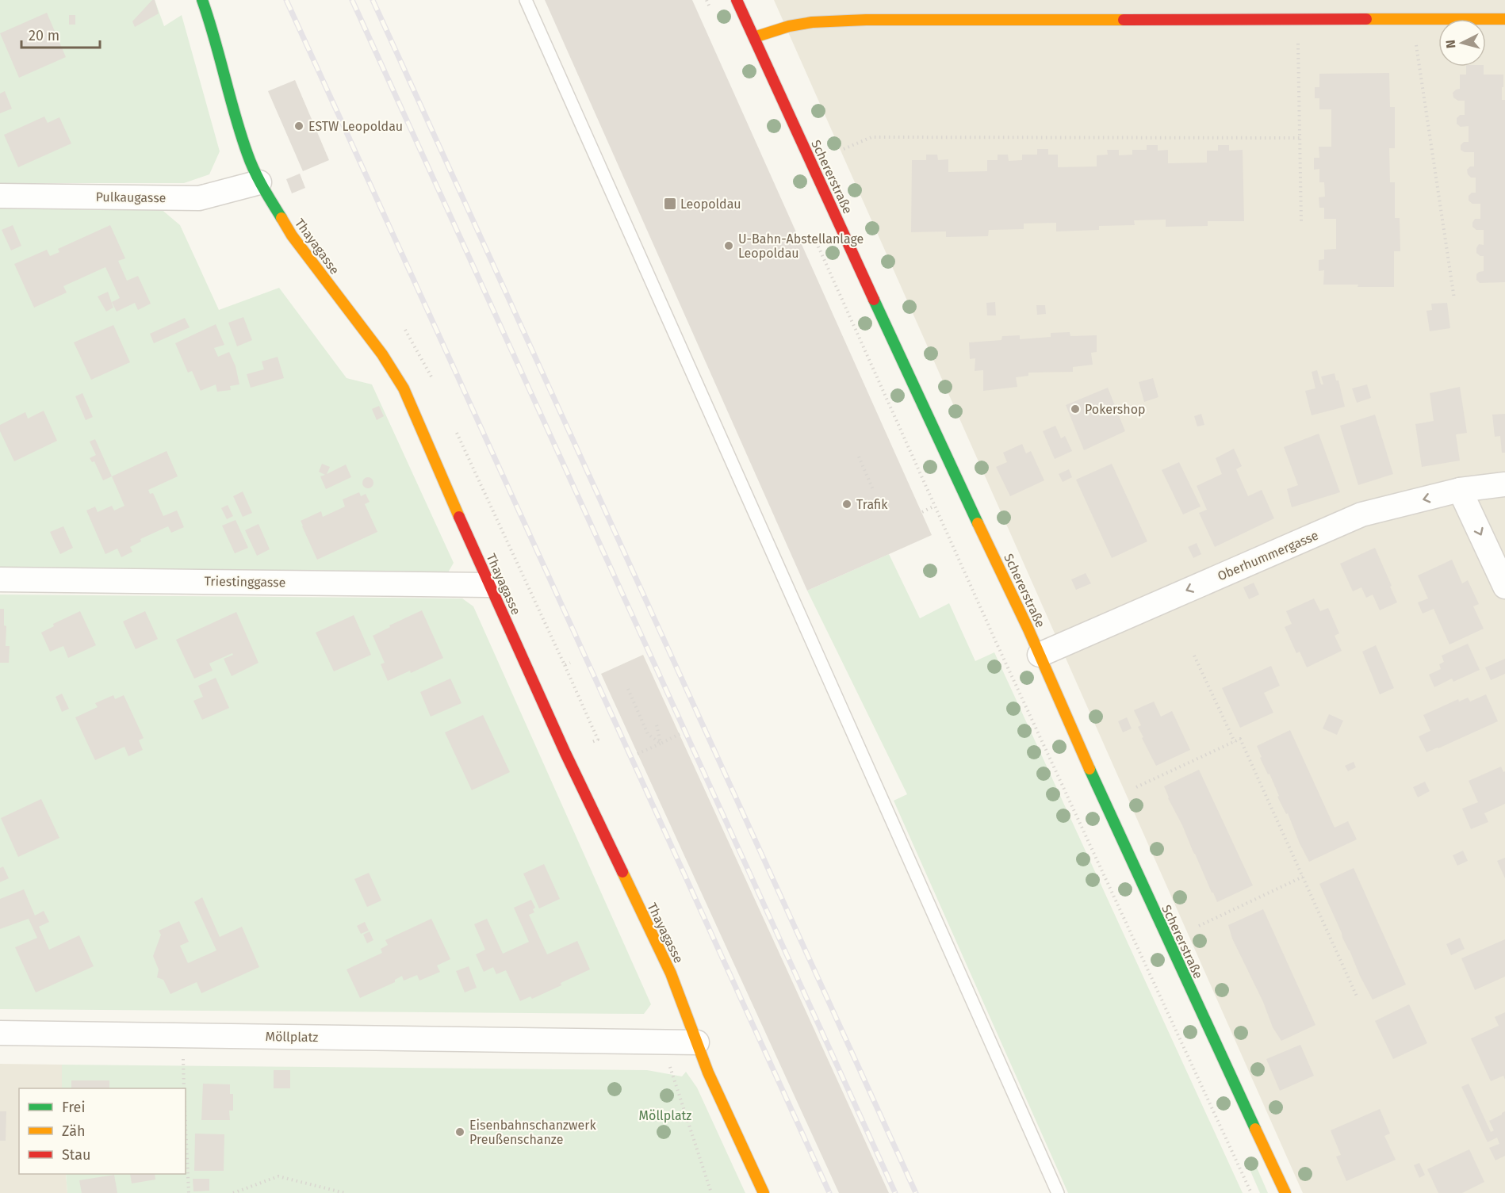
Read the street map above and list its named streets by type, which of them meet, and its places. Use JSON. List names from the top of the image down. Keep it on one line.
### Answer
{"streets":{"street":["Schererstraße","Pulkaugasse","Thayagasse","Oberhummergasse","Triestinggasse","Möllplatz"]},"crossings":[["Schererstraße","Oberhummergasse"],["Pulkaugasse","Thayagasse"],["Thayagasse","Triestinggasse"],["Thayagasse","Möllplatz"]],"one_way":["Oberhummergasse"],"parks":["Möllplatz"],"places":{"other":["ESTW Leopoldau","U-Bahn-Abstellanlage Leopoldau","Pokershop","Trafik","Eisenbahnschanzwerk Preußenschanze"],"transit":["Leopoldau"]},"legend":["Frei","Zäh","Stau"],"scale_bar":"20 m","north":"left"}
